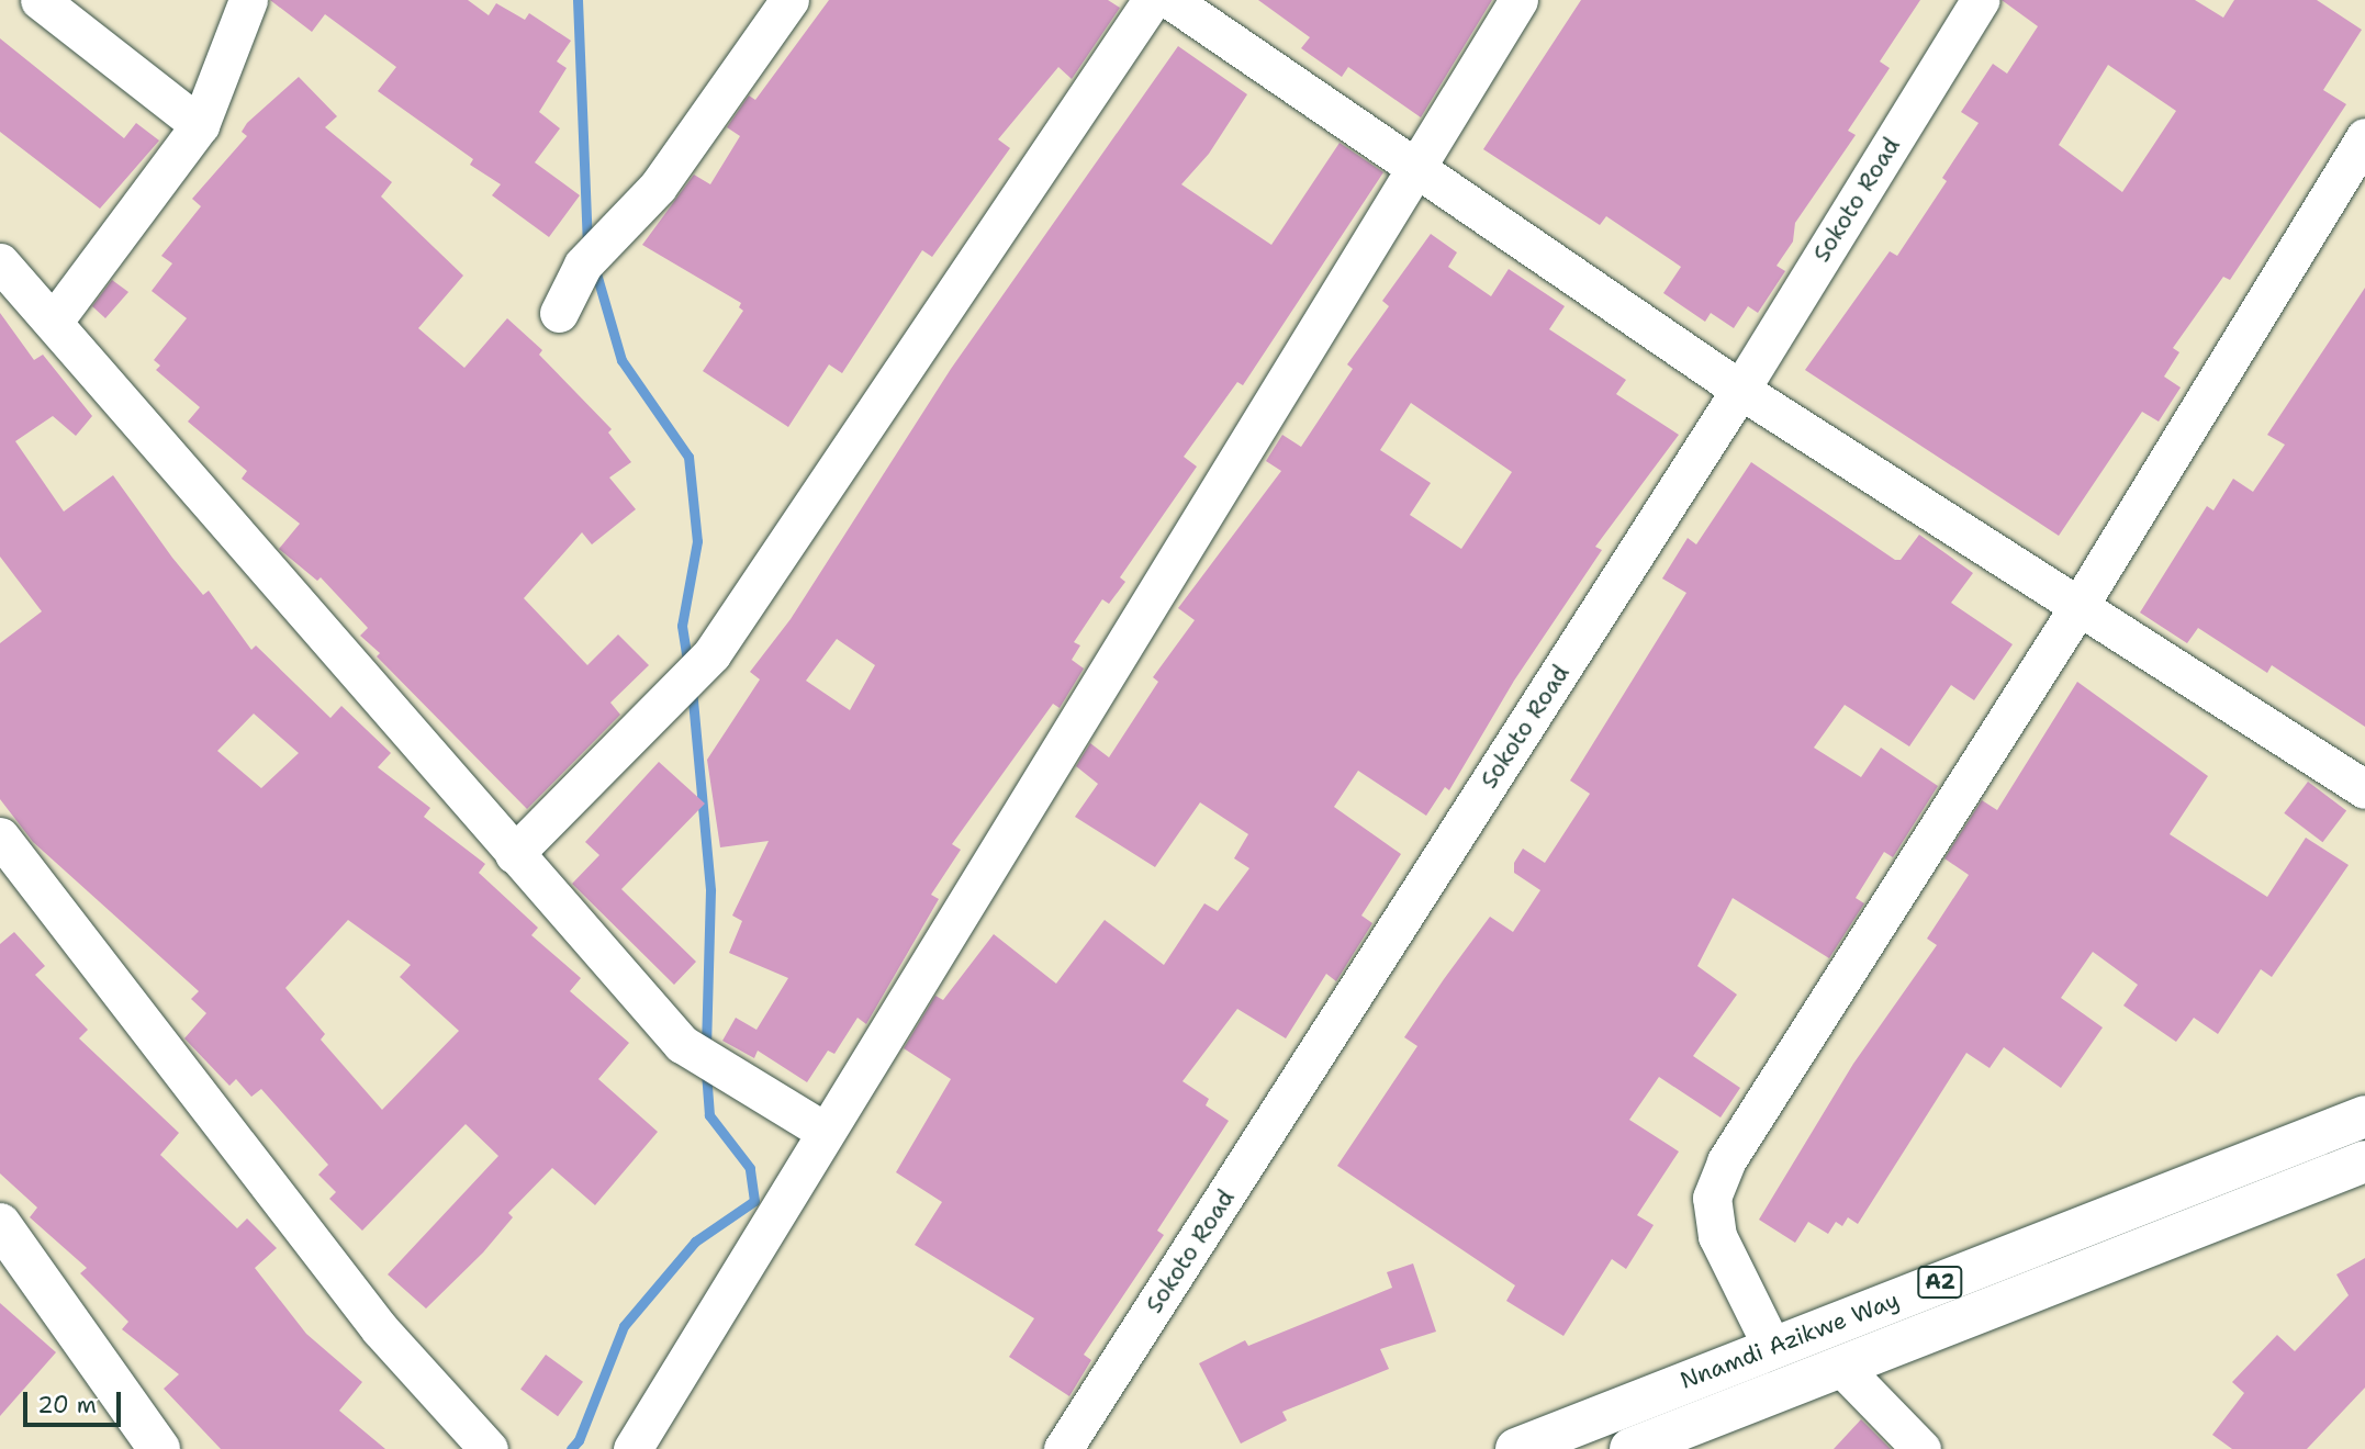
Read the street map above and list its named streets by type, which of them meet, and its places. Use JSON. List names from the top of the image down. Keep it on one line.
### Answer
{"streets":{"main road":["A2","Nnamdi Azikwe Way"],"street":["Sokoto Road"]},"scale_bar":"20 m"}
